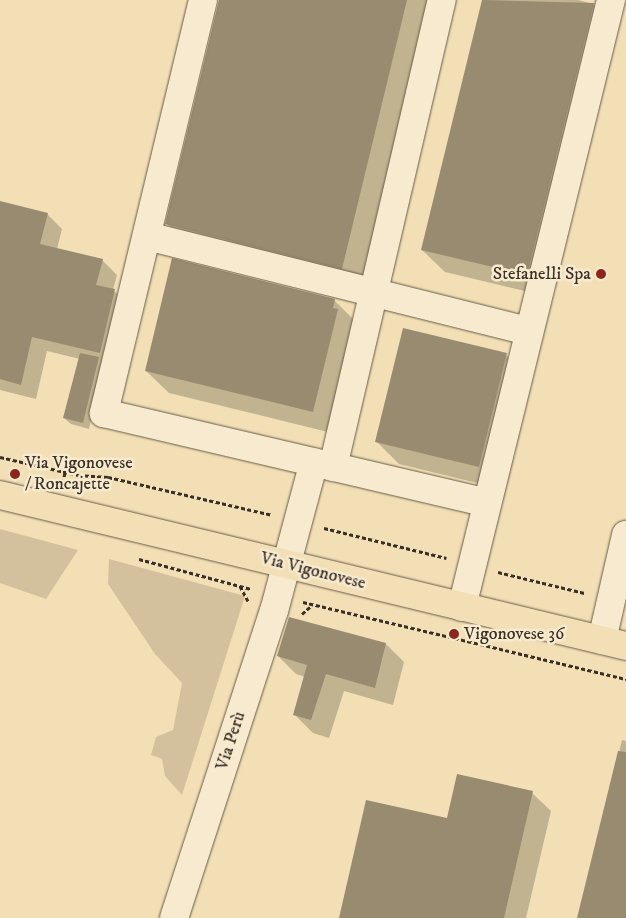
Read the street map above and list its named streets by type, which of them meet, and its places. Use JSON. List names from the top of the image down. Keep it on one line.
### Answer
{"streets":{"main road":["Via Vigonovese"],"street":["Via Perù"]},"crossings":[["Via Vigonovese","Via Perù"]],"places":["Stefanelli Spa","Via Vigonovese / Roncajette","Vigonovese 36"]}
